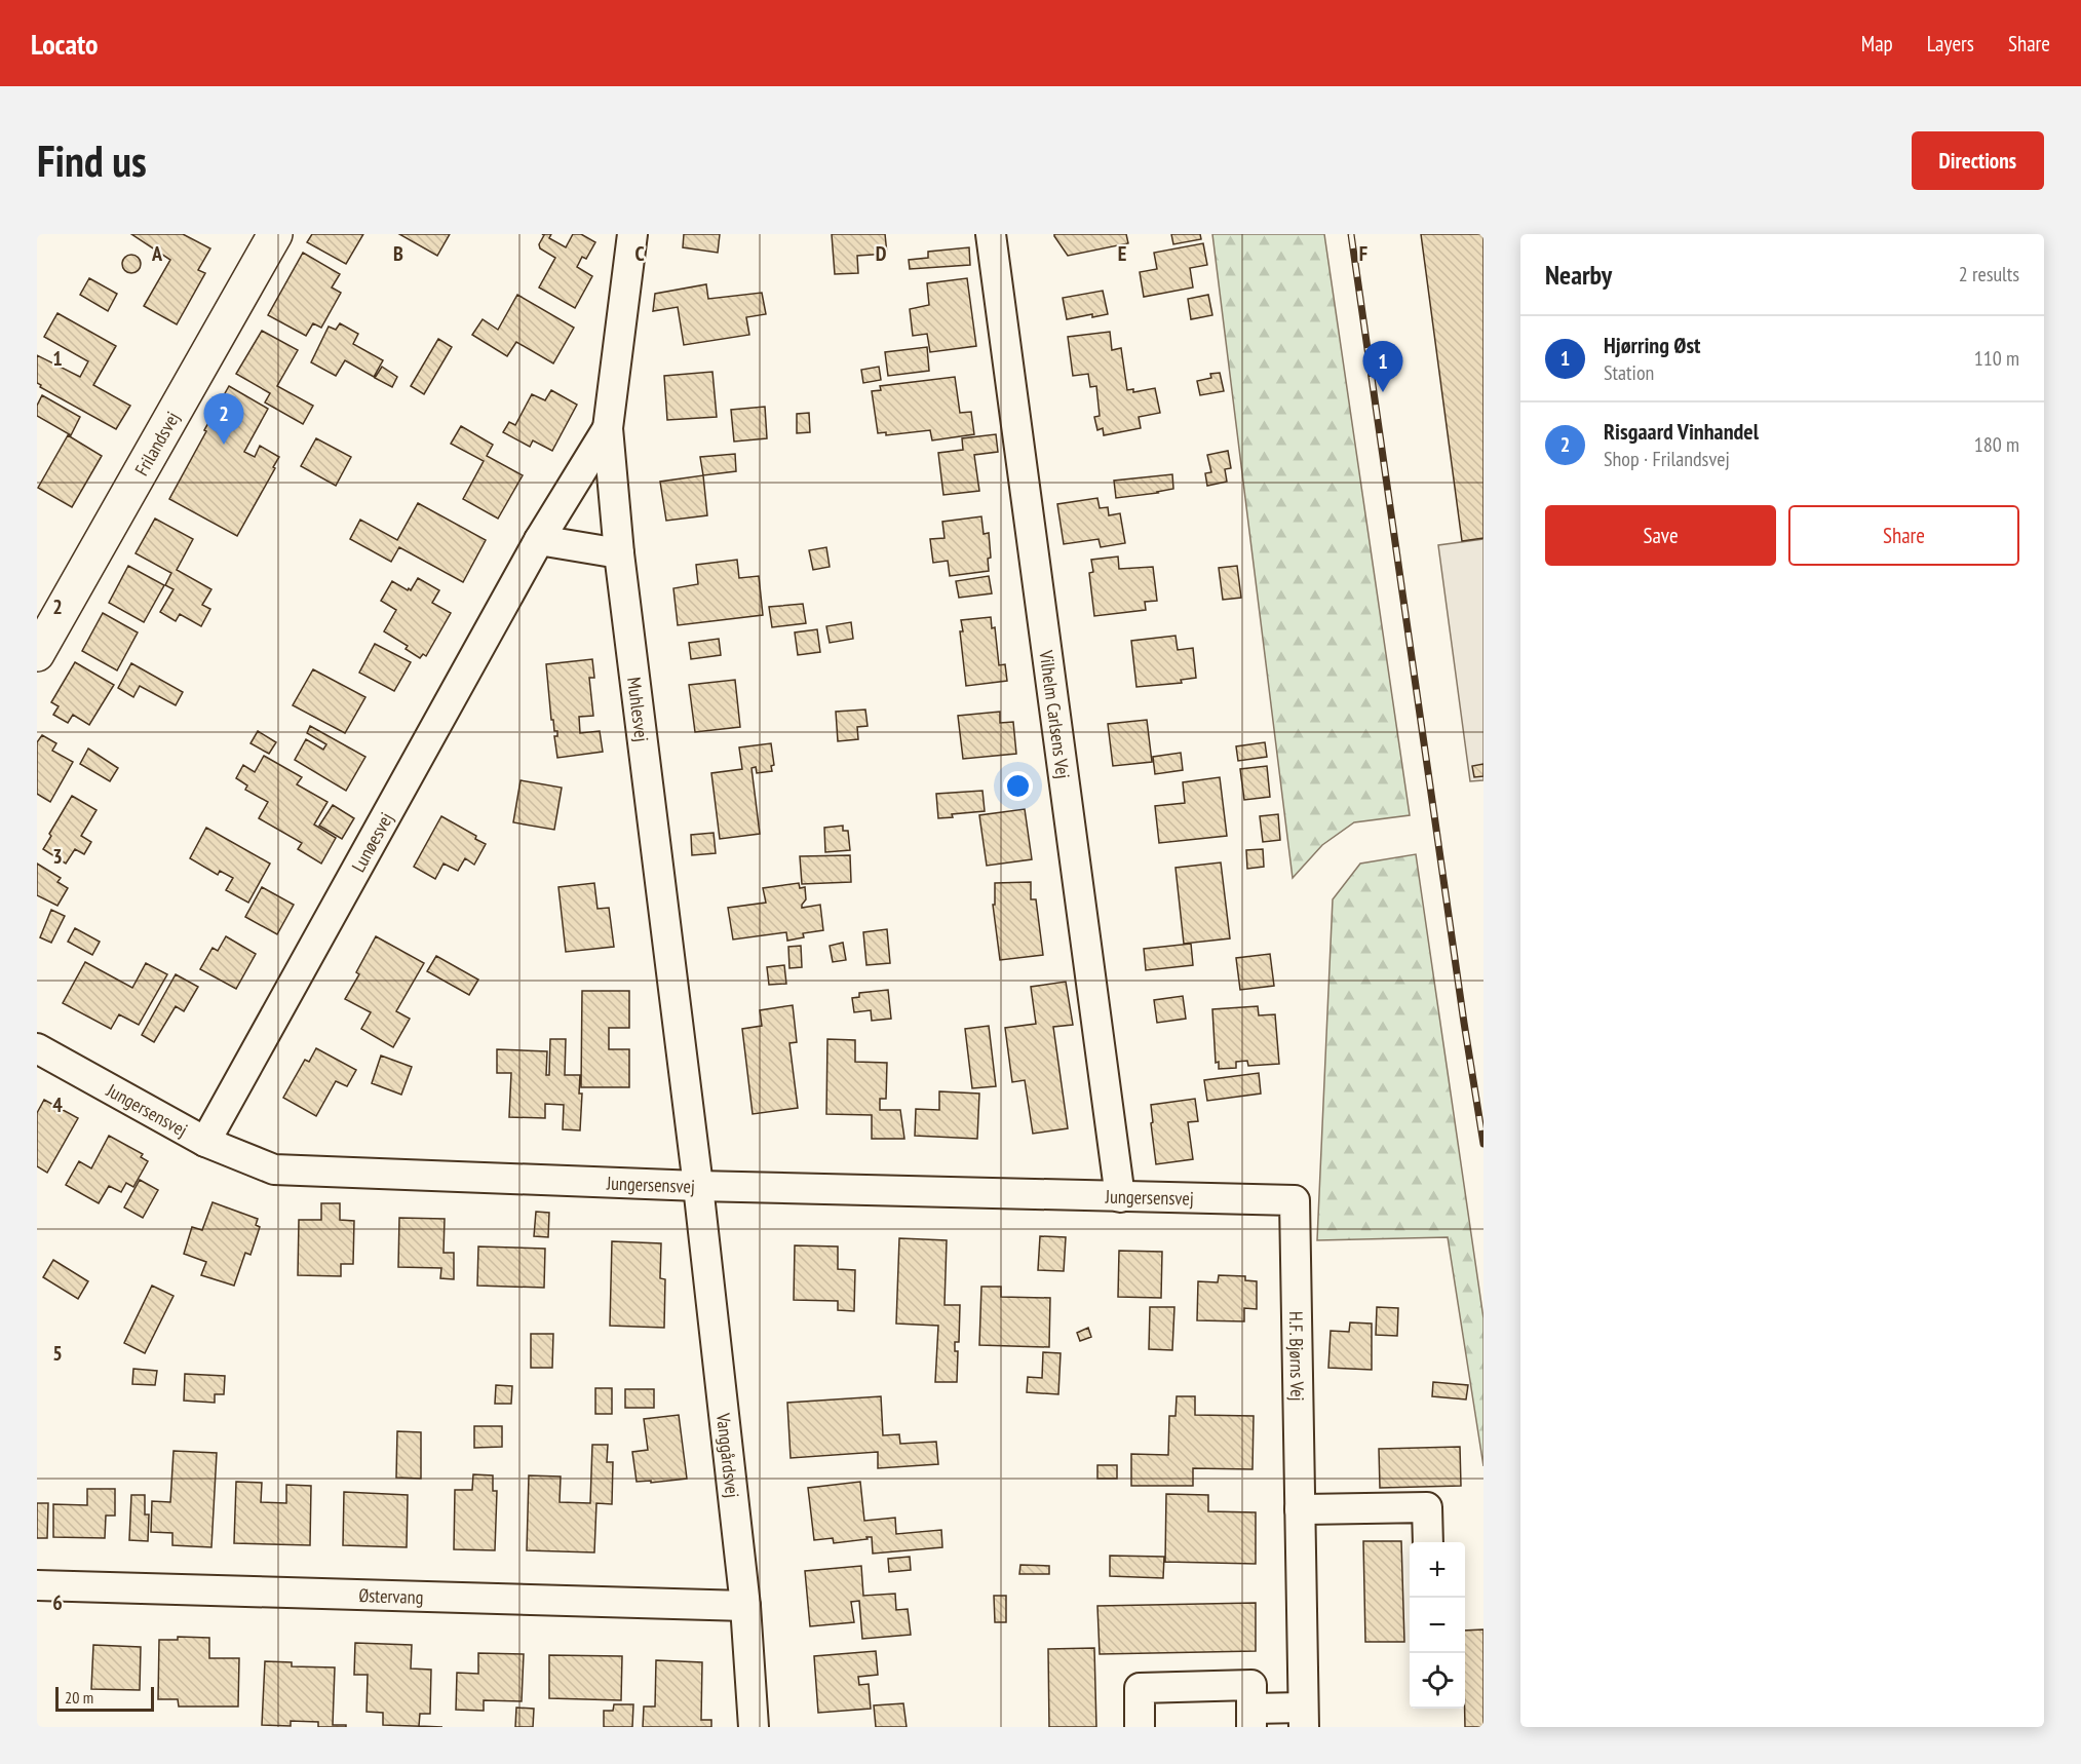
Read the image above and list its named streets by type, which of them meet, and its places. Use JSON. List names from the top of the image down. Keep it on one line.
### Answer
{"streets":{"street":["Frilandsvej","Muhlesvej","Vilhelm Carlsens Vej","Lunøesvej","Jungersensvej","H.F. Bjørns Vej","Vanggårdsvej","Østervang"]},"crossings":[["Muhlesvej","Lunøesvej"],["Muhlesvej","Jungersensvej"],["Muhlesvej","Vanggårdsvej"],["Vilhelm Carlsens Vej","Jungersensvej"],["Lunøesvej","Jungersensvej"],["Jungersensvej","H.F. Bjørns Vej"],["Jungersensvej","Vanggårdsvej"],["Vanggårdsvej","Østervang"]],"scale_bar":"20 m","page":{"header":"Locato","nav":["Map","Layers","Share"],"buttons":["Directions",["Save","Share"]],"title":"Find us","heading":["Nearby","2 results"],"list":[{"mark":"1","name":"Hjørring Øst","note":"Station","value":"110 m"},{"mark":"2","name":"Risgaard Vinhandel","note":"Shop · Frilandsvej","value":"180 m"}],"pins":["1","2"],"map_buttons":["+","−"],"scale":"20 m"},"grid":{"columns":["A","B","C","D","E","F"],"rows":["1","2","3","4","5","6"]}}
